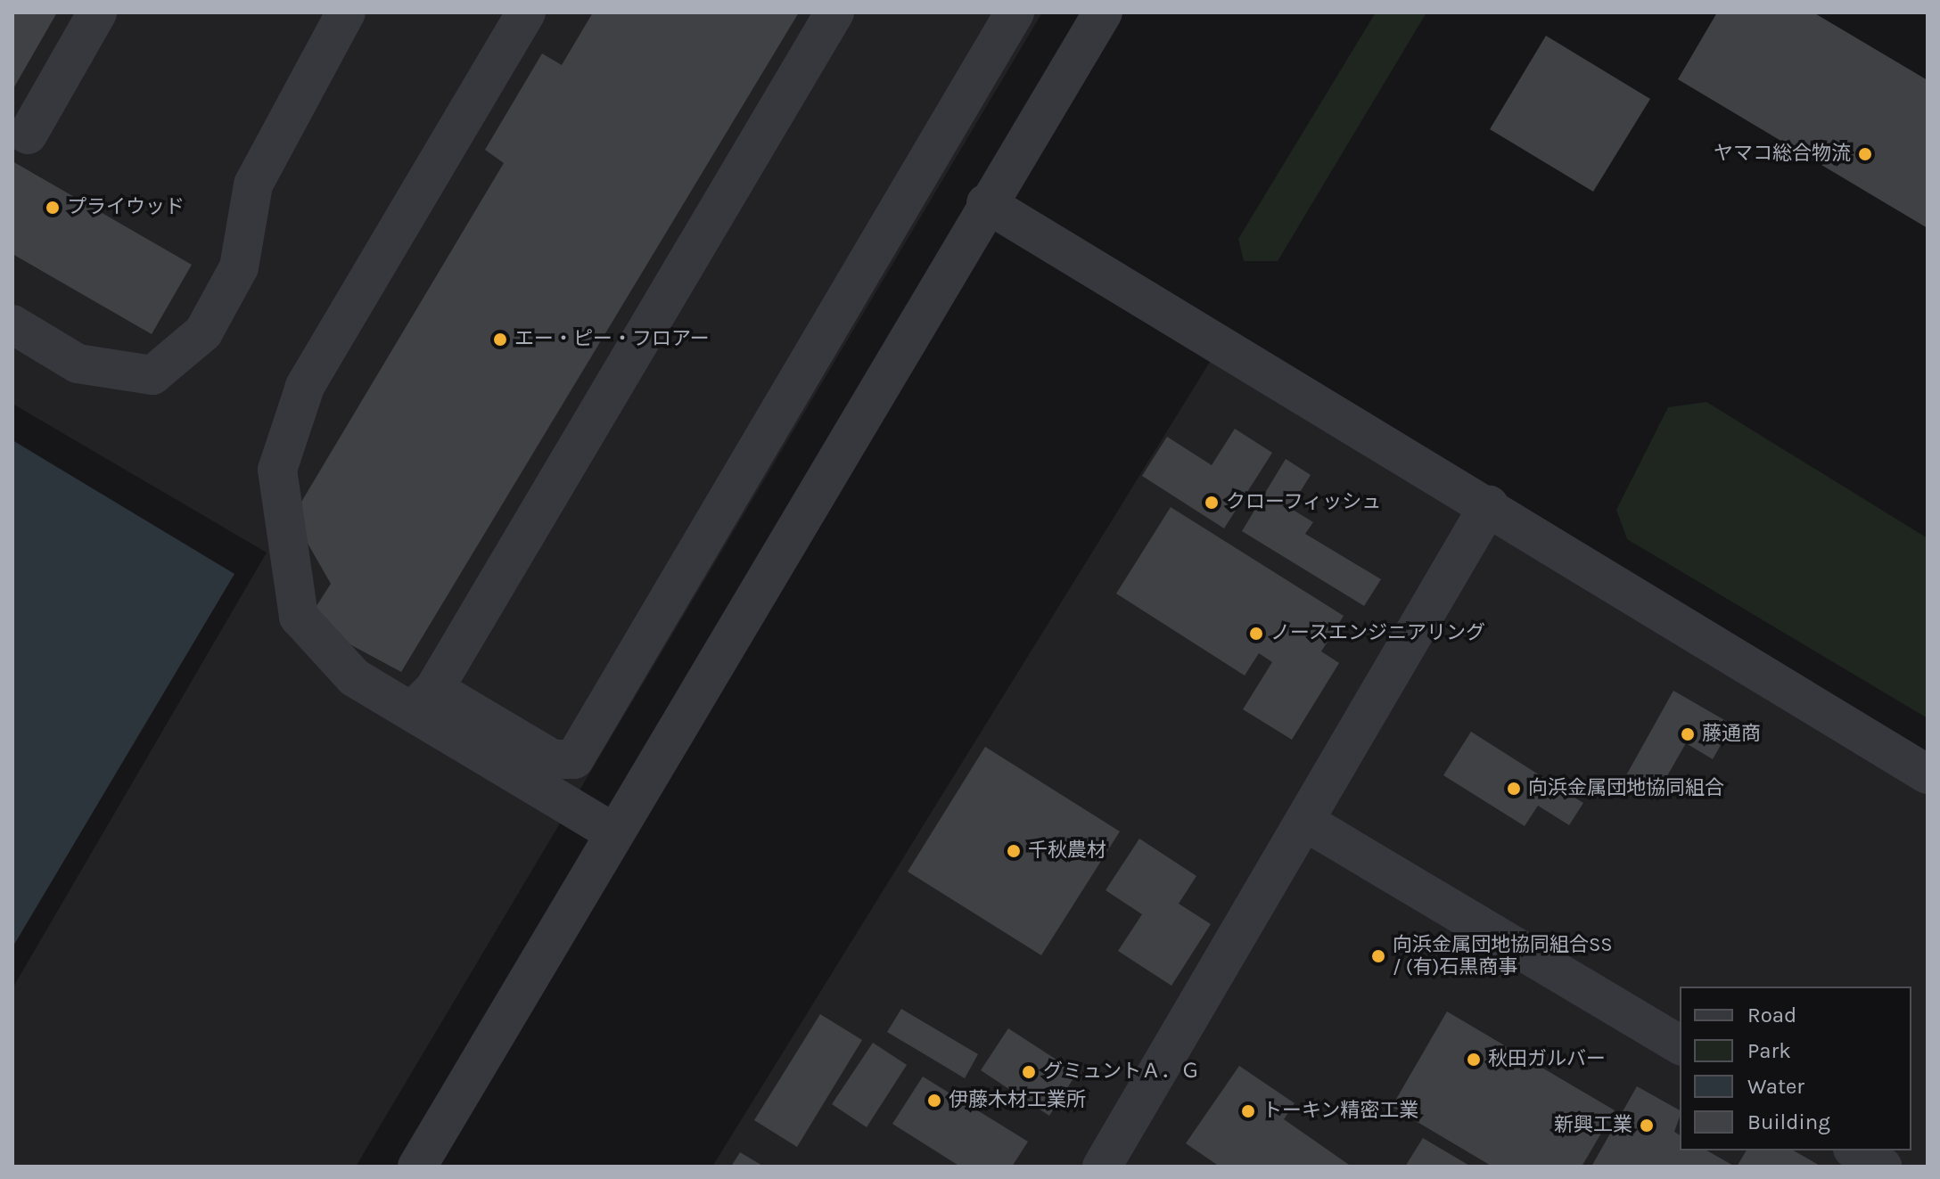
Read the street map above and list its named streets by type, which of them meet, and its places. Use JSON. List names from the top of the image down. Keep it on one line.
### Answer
{"places":["ヤマコ総合物流","プライウッド","エー・ピー・フロアー","クローフィッシュ","ノースエンジニアリング","藤通商","向浜金属団地協同組合","千秋農材","向浜金属団地協同組合SS / (有)石黒商事","秋田ガルバー","グミュントＡ．Ｇ","伊藤木材工業所","トーキン精密工業","新興工業"],"legend":["Road","Park","Water","Building"]}
